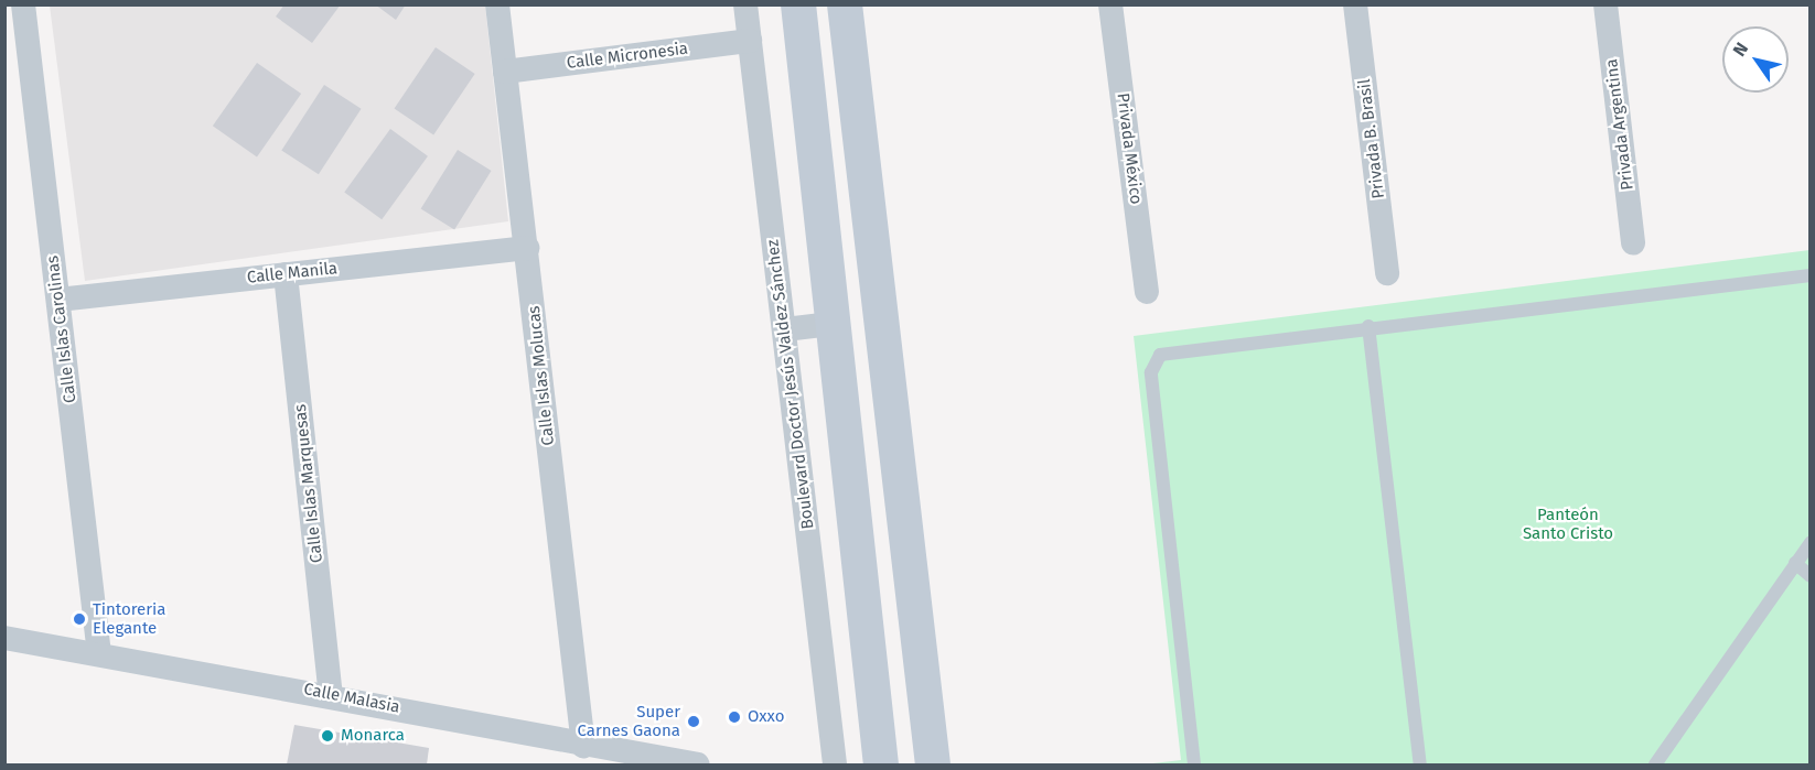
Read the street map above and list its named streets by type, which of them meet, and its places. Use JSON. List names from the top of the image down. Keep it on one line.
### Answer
{"streets":{"street":["Calle Micronesia","Privada Argentina","Privada B. Brasil","Privada México","Calle Manila","Calle Islas Carolinas","Calle Islas Molucas","Boulevard Doctor Jesús Valdez Sánchez","Calle Islas Marquesas","Calle Malasia"]},"crossings":[["Calle Micronesia","Calle Islas Molucas"],["Calle Micronesia","Boulevard Doctor Jesús Valdez Sánchez"],["Calle Manila","Calle Islas Carolinas"],["Calle Manila","Calle Islas Molucas"],["Calle Manila","Calle Islas Marquesas"],["Calle Islas Carolinas","Calle Malasia"],["Calle Islas Molucas","Calle Malasia"],["Calle Islas Marquesas","Calle Malasia"]],"parks":["Panteón Santo Cristo"],"places":["Tintoreria Elegante","Oxxo","Super Carnes Gaona","Monarca"],"north":"top left"}
